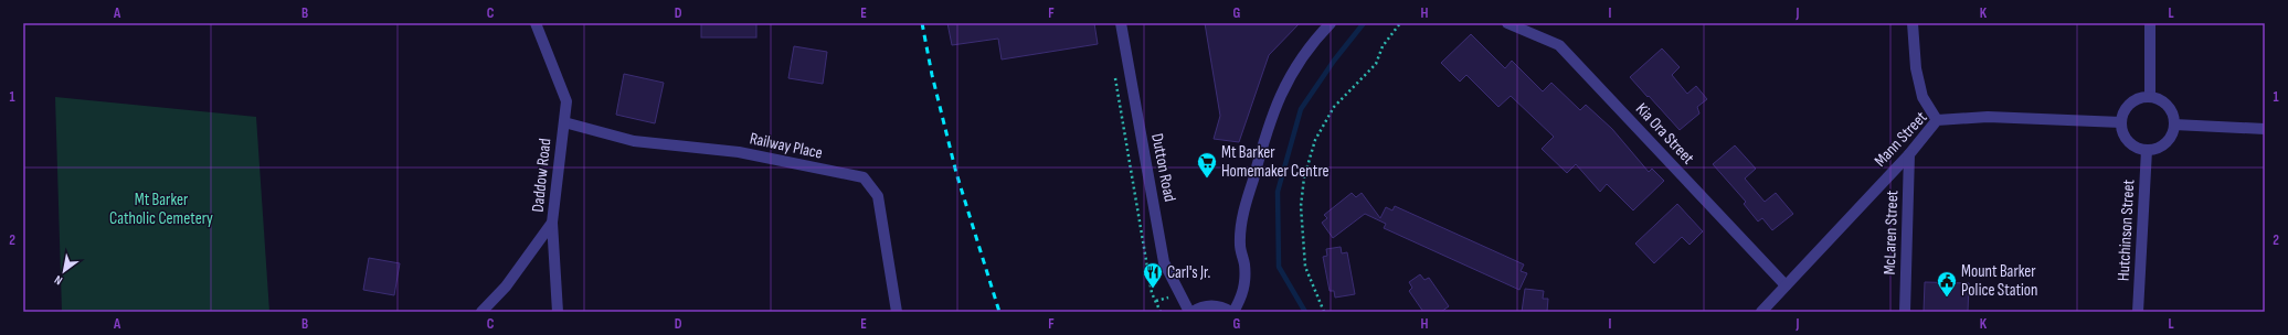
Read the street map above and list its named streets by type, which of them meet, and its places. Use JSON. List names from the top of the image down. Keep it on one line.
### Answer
{"streets":{"street":["Kia Ora Street","Mann Street","Railway Place","Dutton Road","Daddow Road","Hutchinson Street","McLaren Street"]},"crossings":[["Kia Ora Street","Mann Street"],["Mann Street","Hutchinson Street"],["Mann Street","McLaren Street"],["Railway Place","Daddow Road"]],"parks":["Mt Barker Catholic Cemetery"],"places":{"supermarket":["Mt Barker Homemaker Centre"],"restaurant":["Carl's Jr."],"public building":["Mount Barker Police Station"]},"north":"bottom left","grid":{"columns":["A","B","C","D","E","F","G","H","I","J","K","L"],"rows":["1","2"]}}
